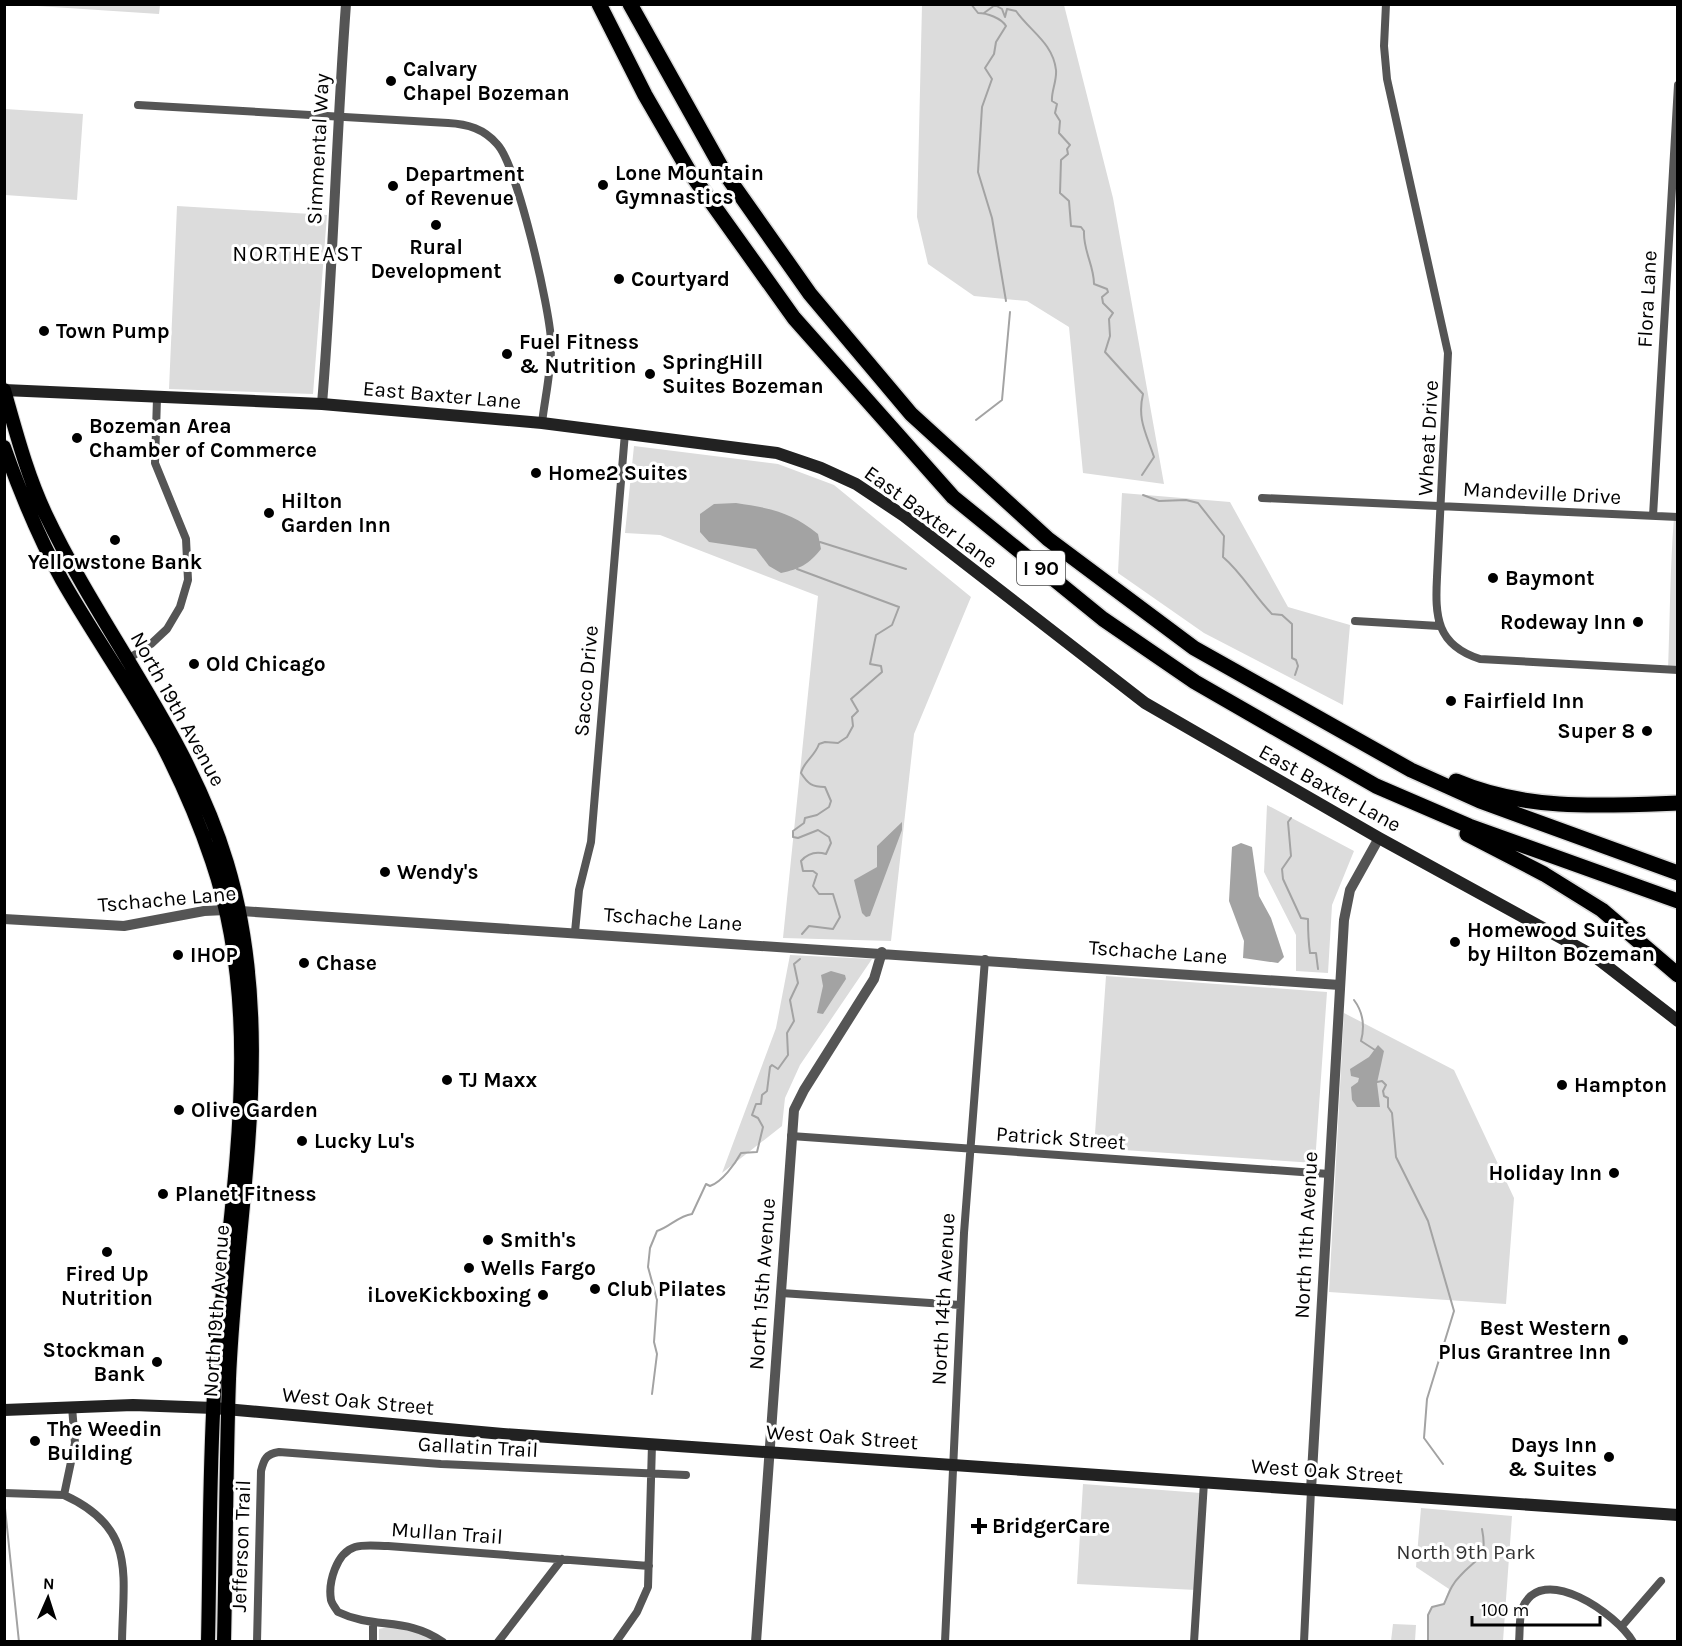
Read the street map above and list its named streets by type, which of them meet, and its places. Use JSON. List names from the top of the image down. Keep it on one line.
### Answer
{"streets":{"highway":["I 90"],"main road":["East Baxter Lane","North 19th Avenue","West Oak Street"],"street":["Simmental Way","Flora Lane","Wheat Drive","Mandeville Drive","Sacco Drive","Tschache Lane","Patrick Street","North 11th Avenue","North 15th Avenue","North 14th Avenue","Gallatin Trail","Mullan Trail","Jefferson Trail"]},"crossings":[["Simmental Way","East Baxter Lane"],["Flora Lane","Mandeville Drive"],["East Baxter Lane","Sacco Drive"],["East Baxter Lane","North 19th Avenue"],["East Baxter Lane","North 11th Avenue"],["Wheat Drive","Mandeville Drive"],["Sacco Drive","Tschache Lane"],["North 19th Avenue","Tschache Lane"],["North 19th Avenue","West Oak Street"],["Tschache Lane","North 11th Avenue"],["Tschache Lane","North 15th Avenue"],["Tschache Lane","North 14th Avenue"],["Patrick Street","North 11th Avenue"],["Patrick Street","North 15th Avenue"],["Patrick Street","North 14th Avenue"],["North 11th Avenue","West Oak Street"],["North 15th Avenue","West Oak Street"],["North 14th Avenue","West Oak Street"],["Gallatin Trail","Jefferson Trail"]],"districts":["NORTHEAST"],"parks":["North 9th Park"],"places":{"other":["Calvary Chapel Bozeman","Lone Mountain Gymnastics","Department of Revenue","Rural Development","Courtyard","Town Pump","Fuel Fitness & Nutrition","SpringHill Suites Bozeman","Bozeman Area Chamber of Commerce","Home2 Suites","Hilton Garden Inn","Yellowstone Bank","Baymont","Rodeway Inn","Old Chicago","Fairfield Inn","Super 8","Wendy's","Homewood Suites by Hilton Bozeman","IHOP","Chase","TJ Maxx","Hampton","Olive Garden","Lucky Lu's","Holiday Inn","Planet Fitness","Smith's","Fired Up Nutrition","Wells Fargo","Club Pilates","iLoveKickboxing","Best Western Plus Grantree Inn","Stockman Bank","The Weedin Building","Days Inn & Suites"],"health":["BridgerCare"]},"scale_bar":"100 m","north":"top"}
